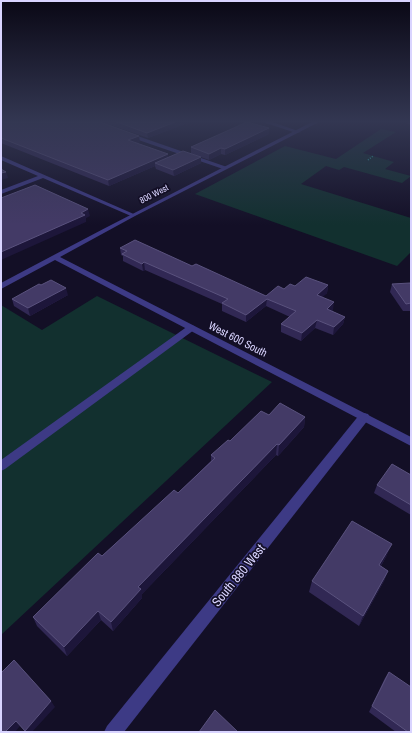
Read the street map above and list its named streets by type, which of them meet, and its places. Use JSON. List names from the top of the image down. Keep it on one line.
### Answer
{"streets":{"street":["800 West","West 600 South","South 880 West"]},"crossings":[["800 West","West 600 South"],["West 600 South","South 880 West"]]}
